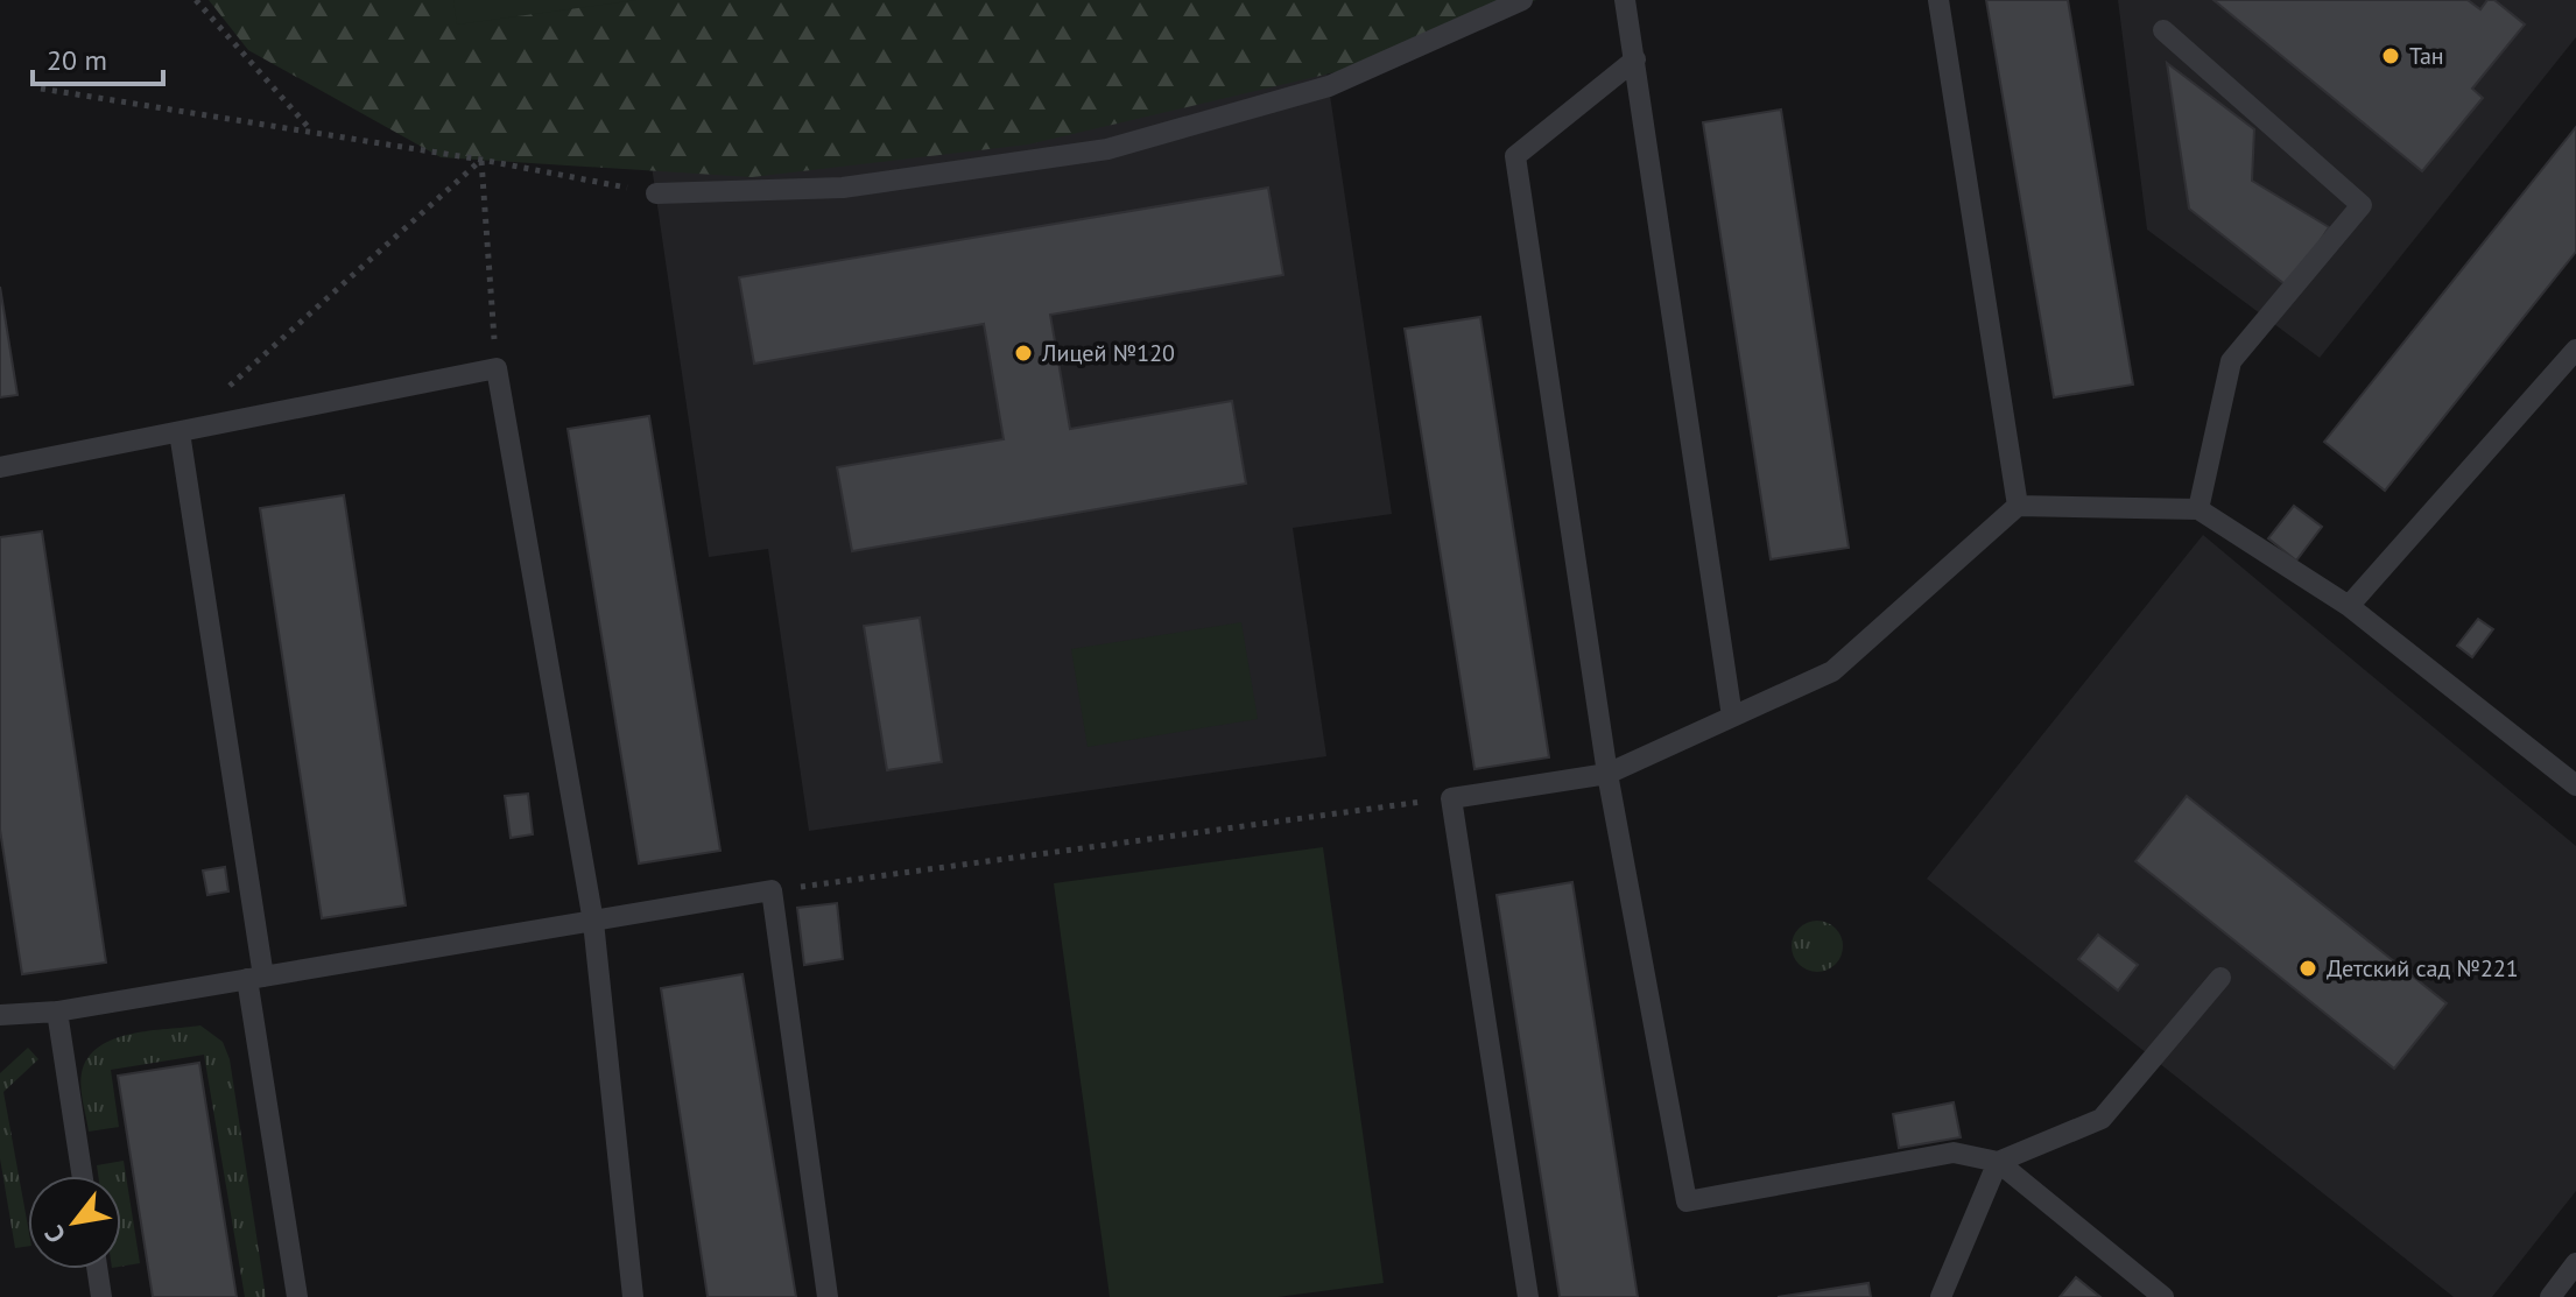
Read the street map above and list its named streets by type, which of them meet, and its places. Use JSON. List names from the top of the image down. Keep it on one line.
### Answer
{"places":["Тан","Лицей №120","Детский сад №221"],"scale_bar":"20 m","north":"bottom left"}
